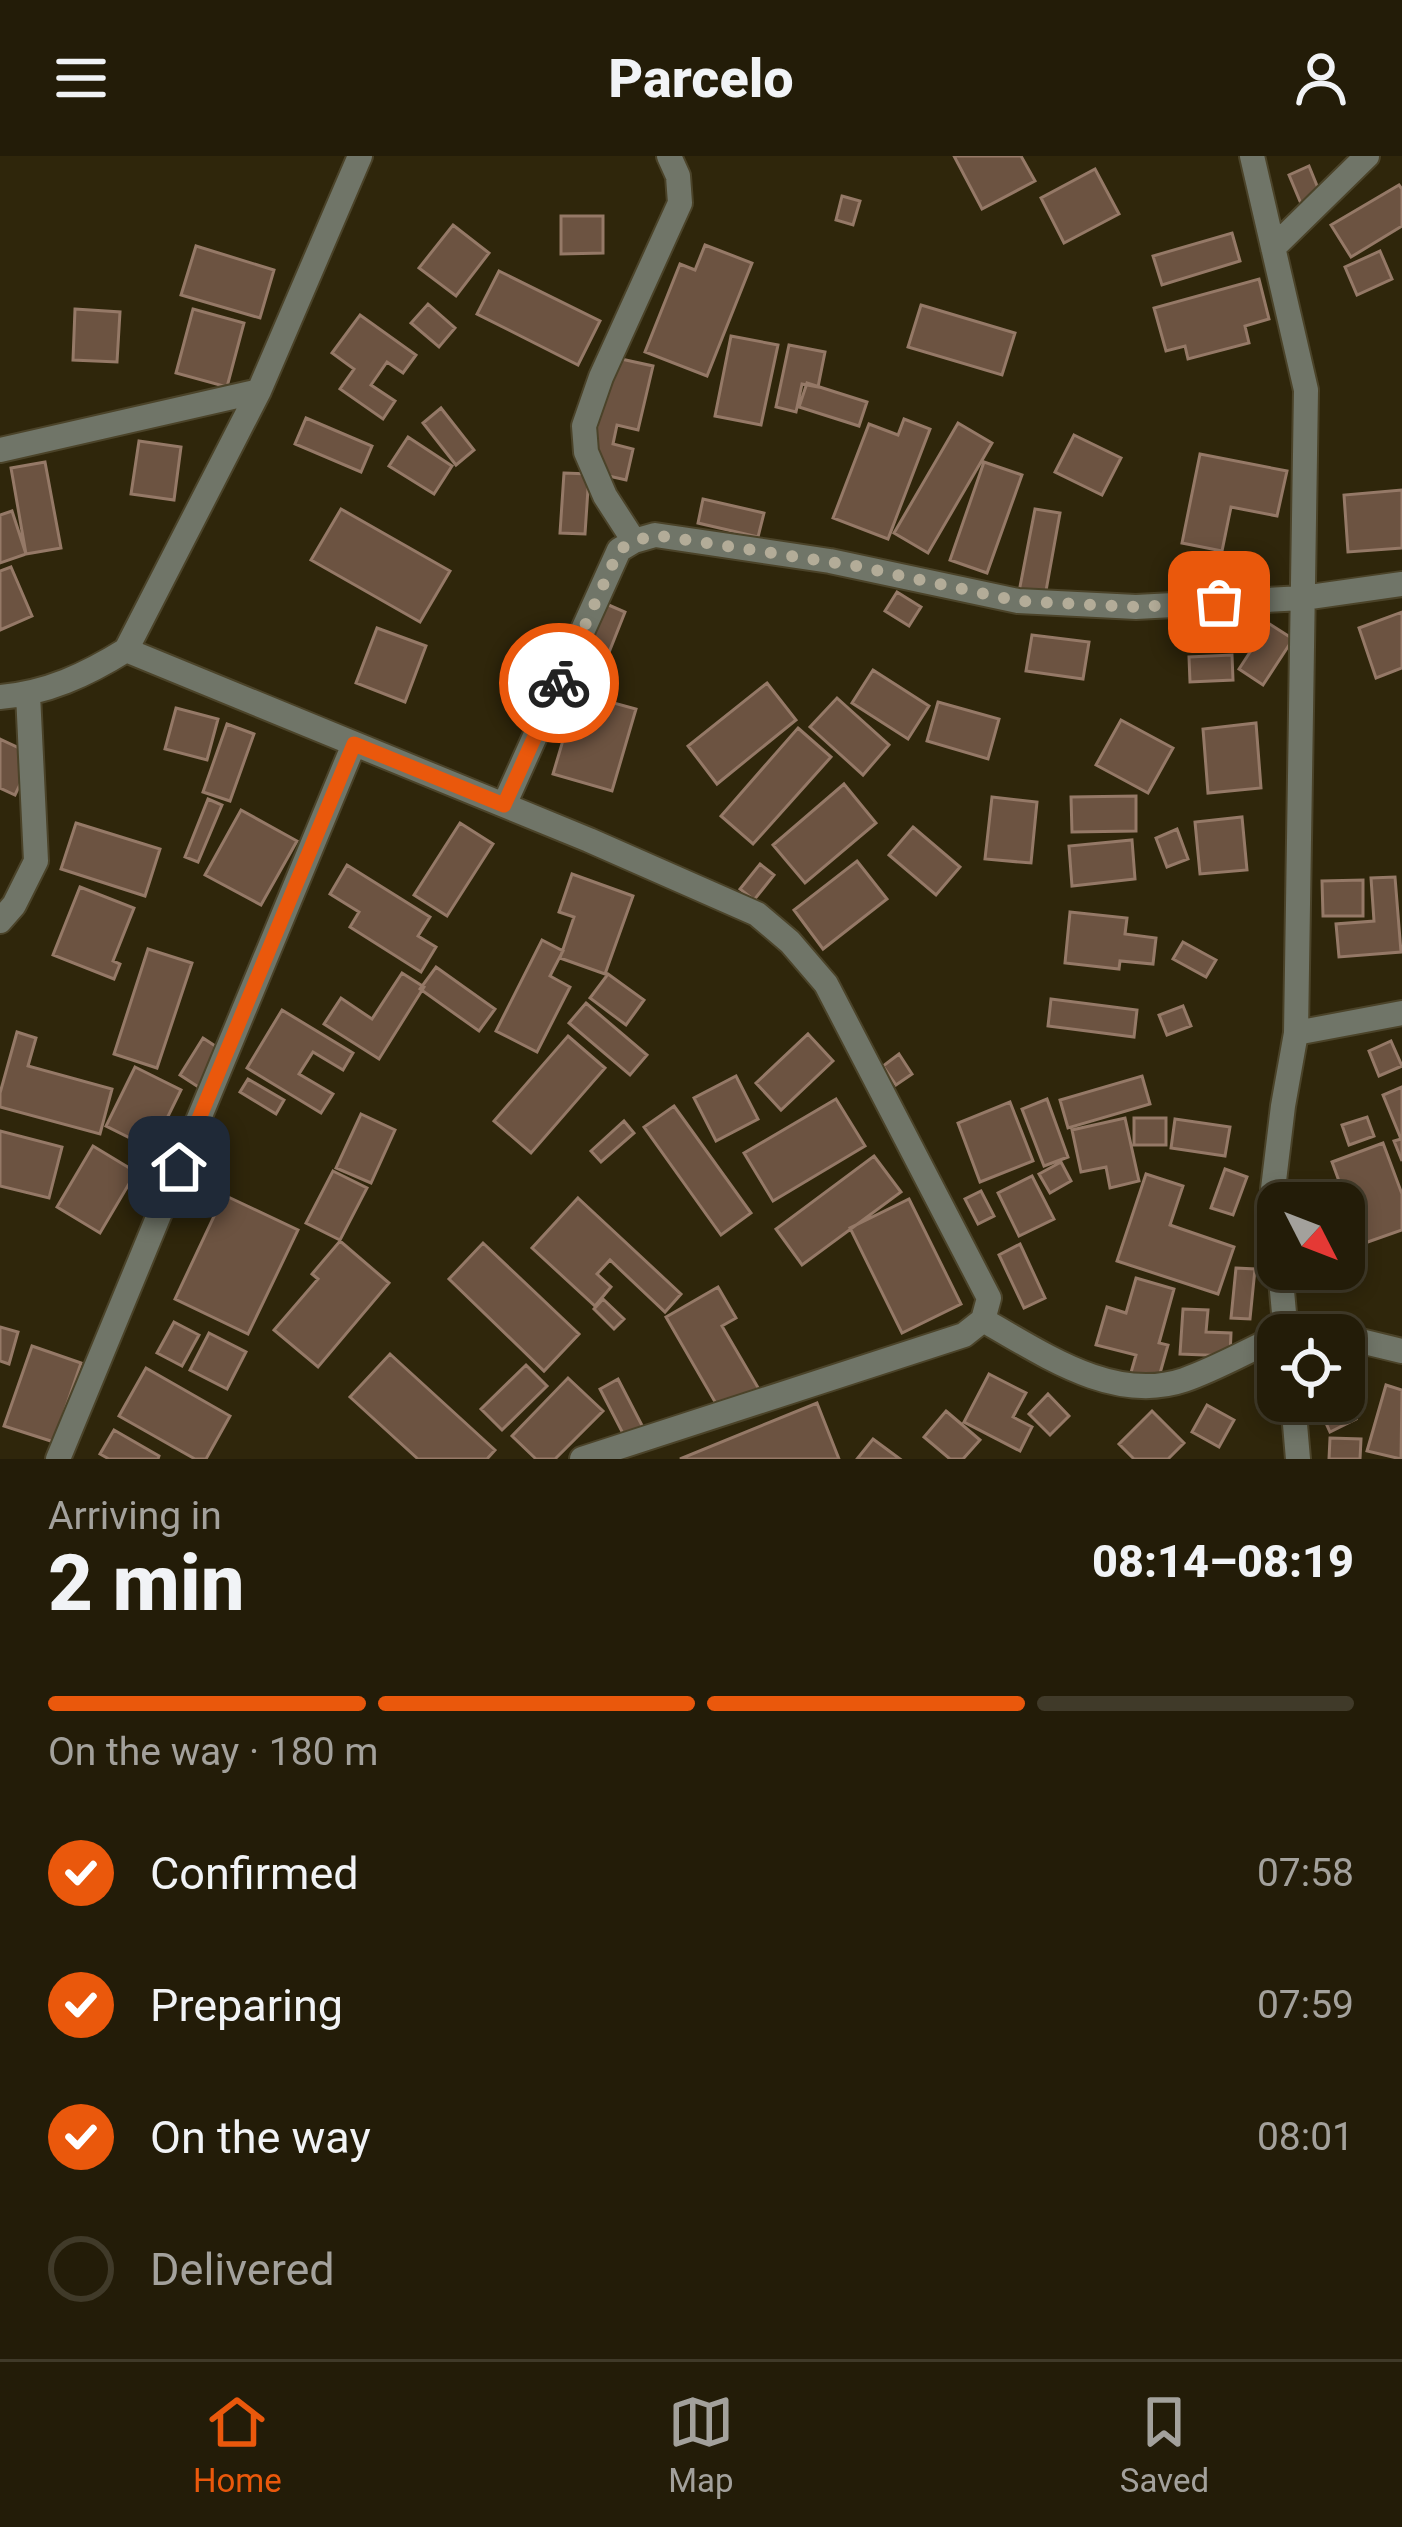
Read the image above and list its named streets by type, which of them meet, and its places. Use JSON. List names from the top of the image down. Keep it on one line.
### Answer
{"north":"bottom right","page":{"header":"Parcelo","heading":["2 min","Arriving in","08:14–08:19"],"bar":"On the way · 180 m","list":[["Confirmed","07:58"],["Preparing","07:59"],["On the way","08:01"],"Delivered"],"tabs":["Home","Map","Saved"]}}
